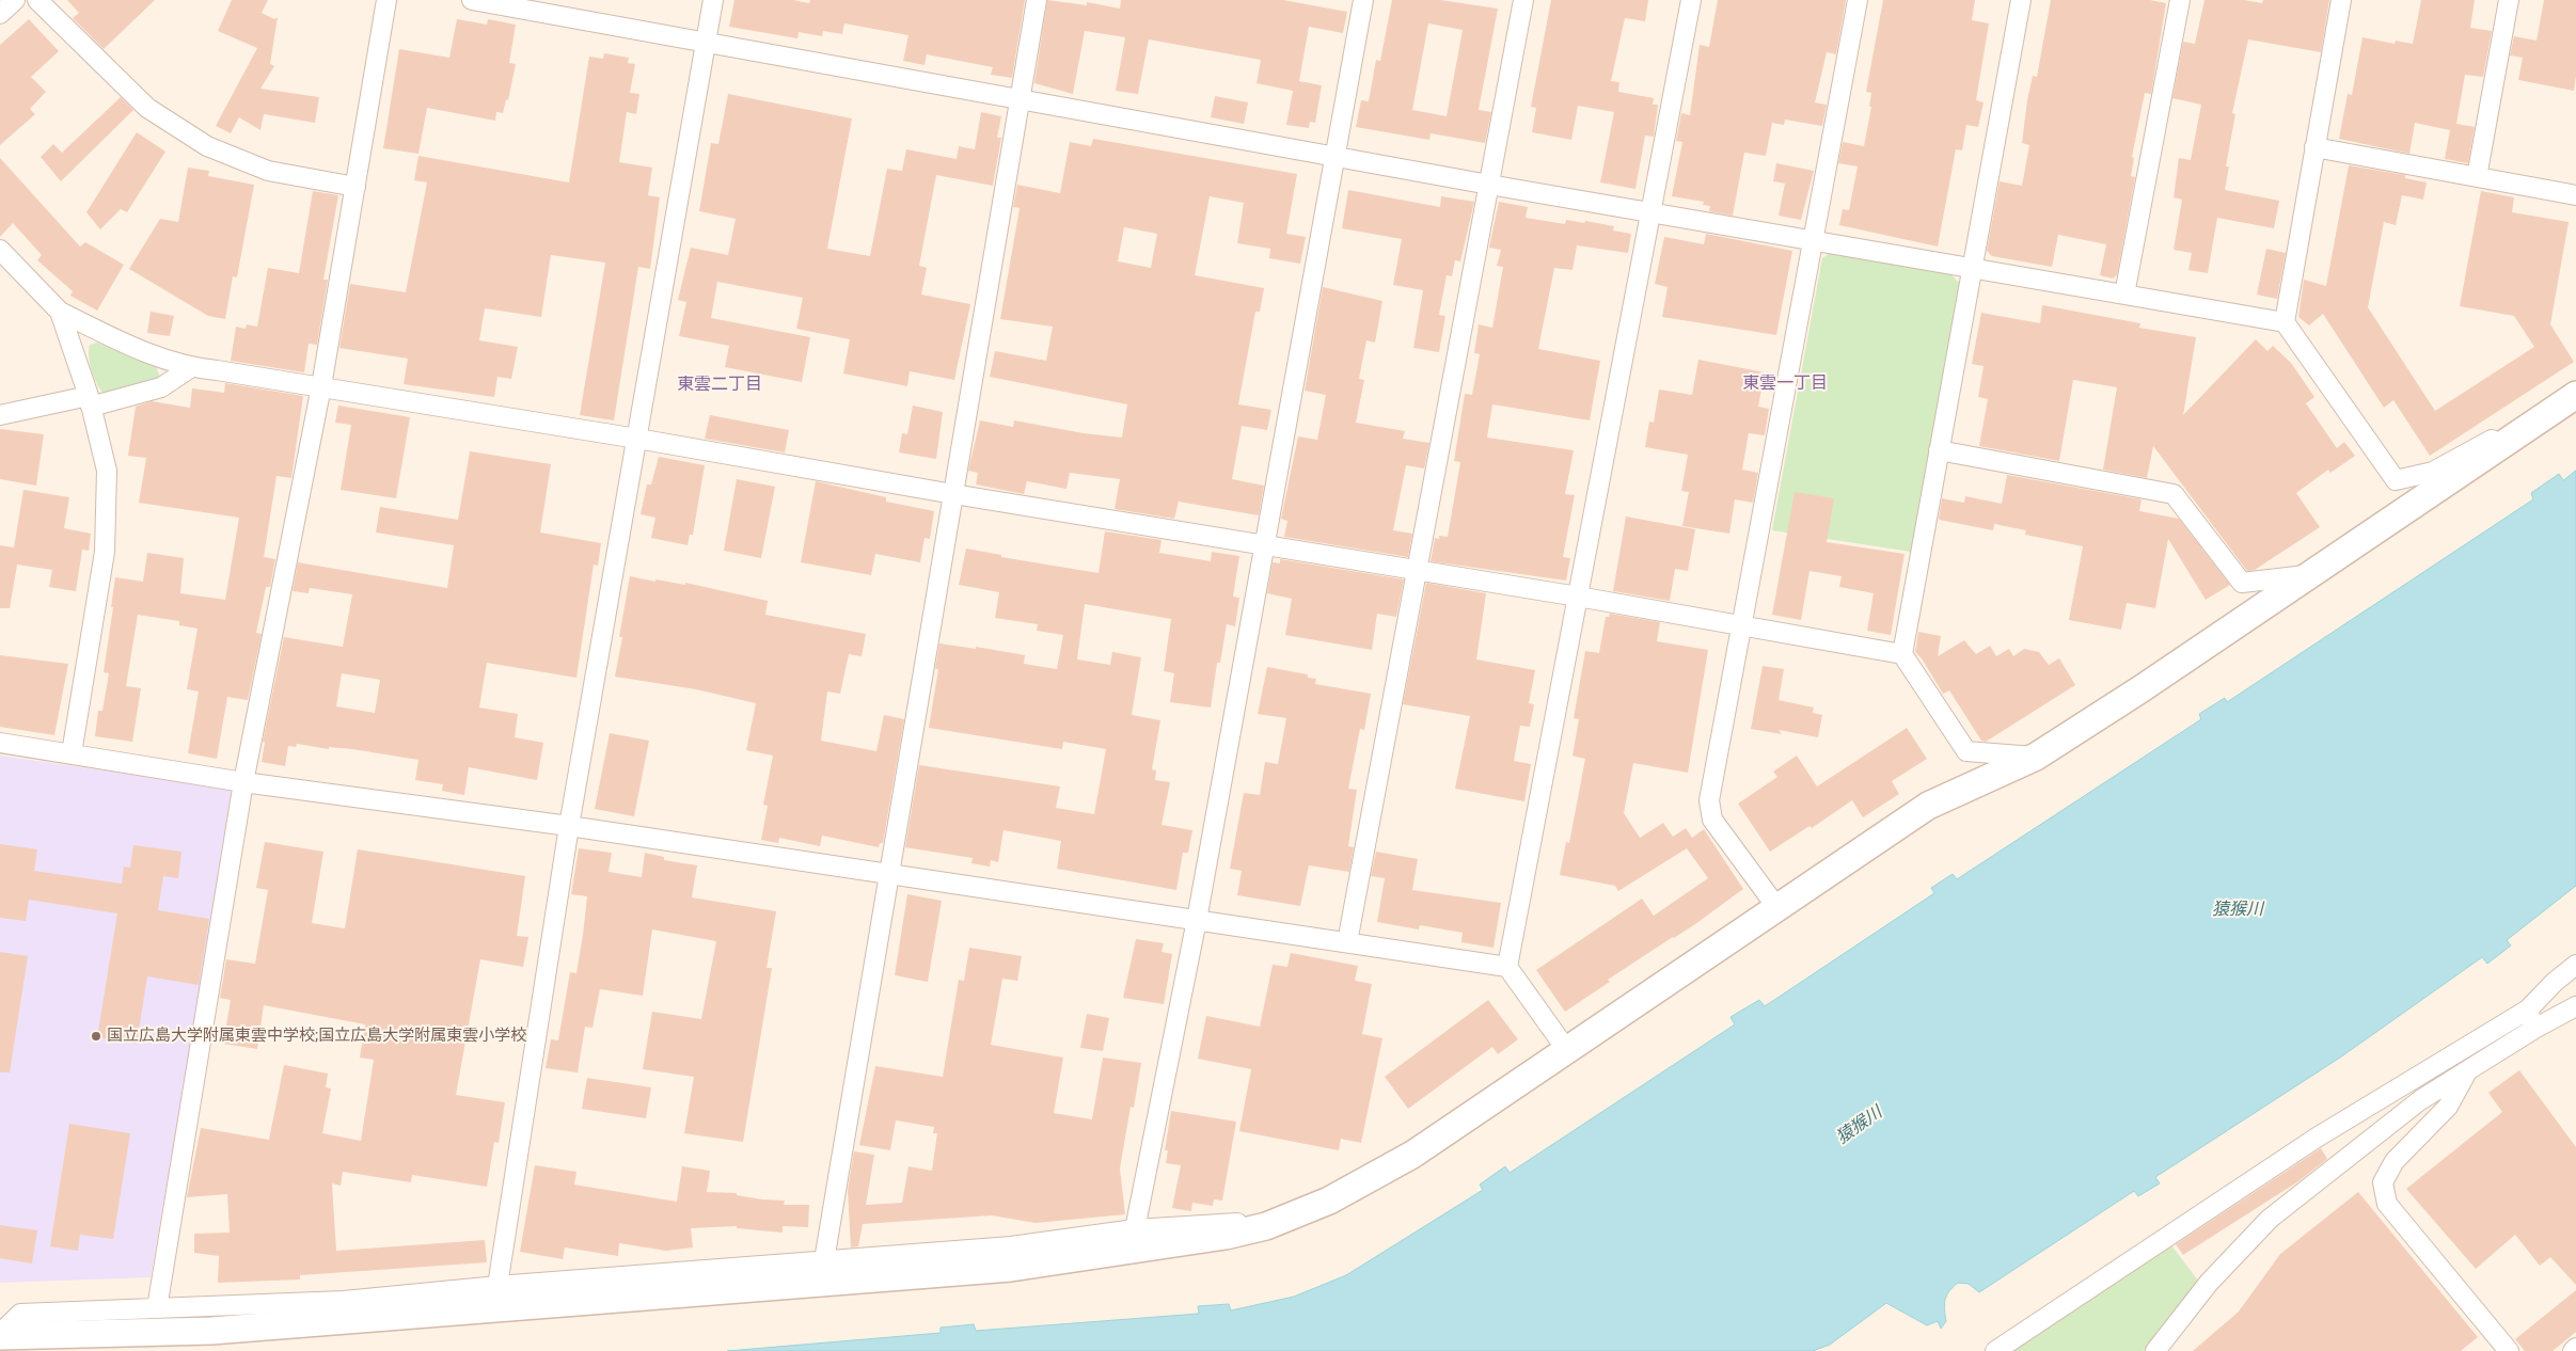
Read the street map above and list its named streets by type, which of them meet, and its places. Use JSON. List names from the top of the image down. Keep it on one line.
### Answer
{"districts":["東雲一丁目","東雲二丁目"],"water":["猿猴川"],"places":["国立広島大学附属東雲中学校;国立広島大学附属東雲小学校"]}
